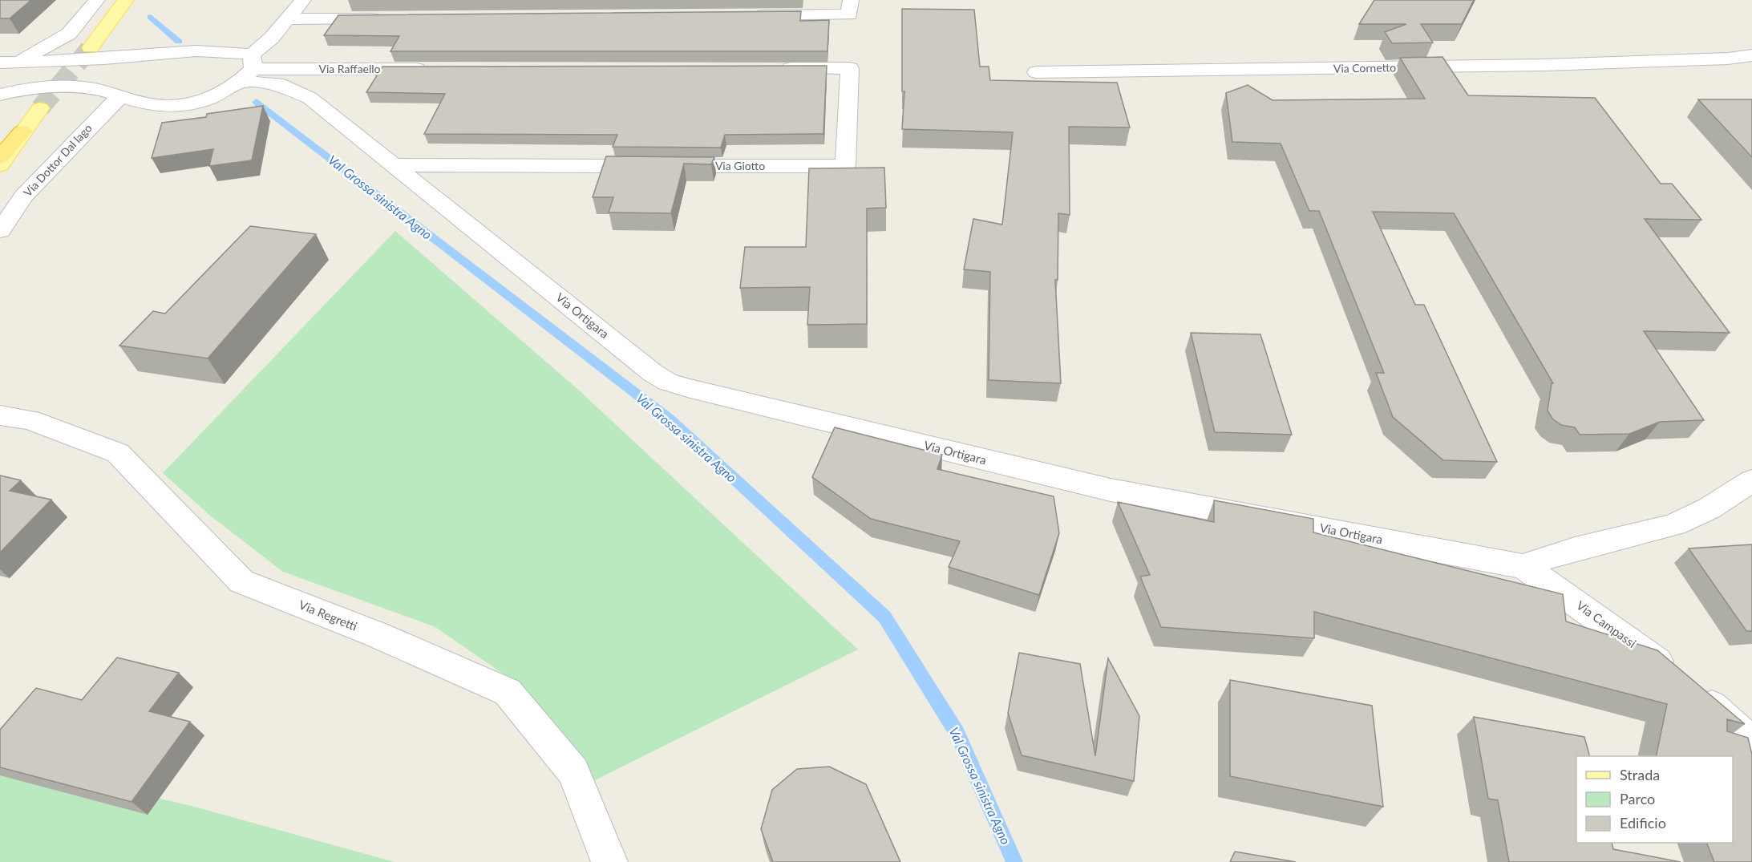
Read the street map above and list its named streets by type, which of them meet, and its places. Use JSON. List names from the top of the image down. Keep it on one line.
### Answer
{"streets":{"street":["Via Cornetto","Via Raffaello","Via Dottor Dal lago","Via Giotto","Via Ortigara","Via Regretti","Via Campassi"]},"crossings":[["Via Raffaello","Via Ortigara"],["Via Giotto","Via Ortigara"],["Via Ortigara","Via Campassi"]],"water":["Val Grossa sinistra Agno"],"legend":["Strada","Parco","Edificio"]}
